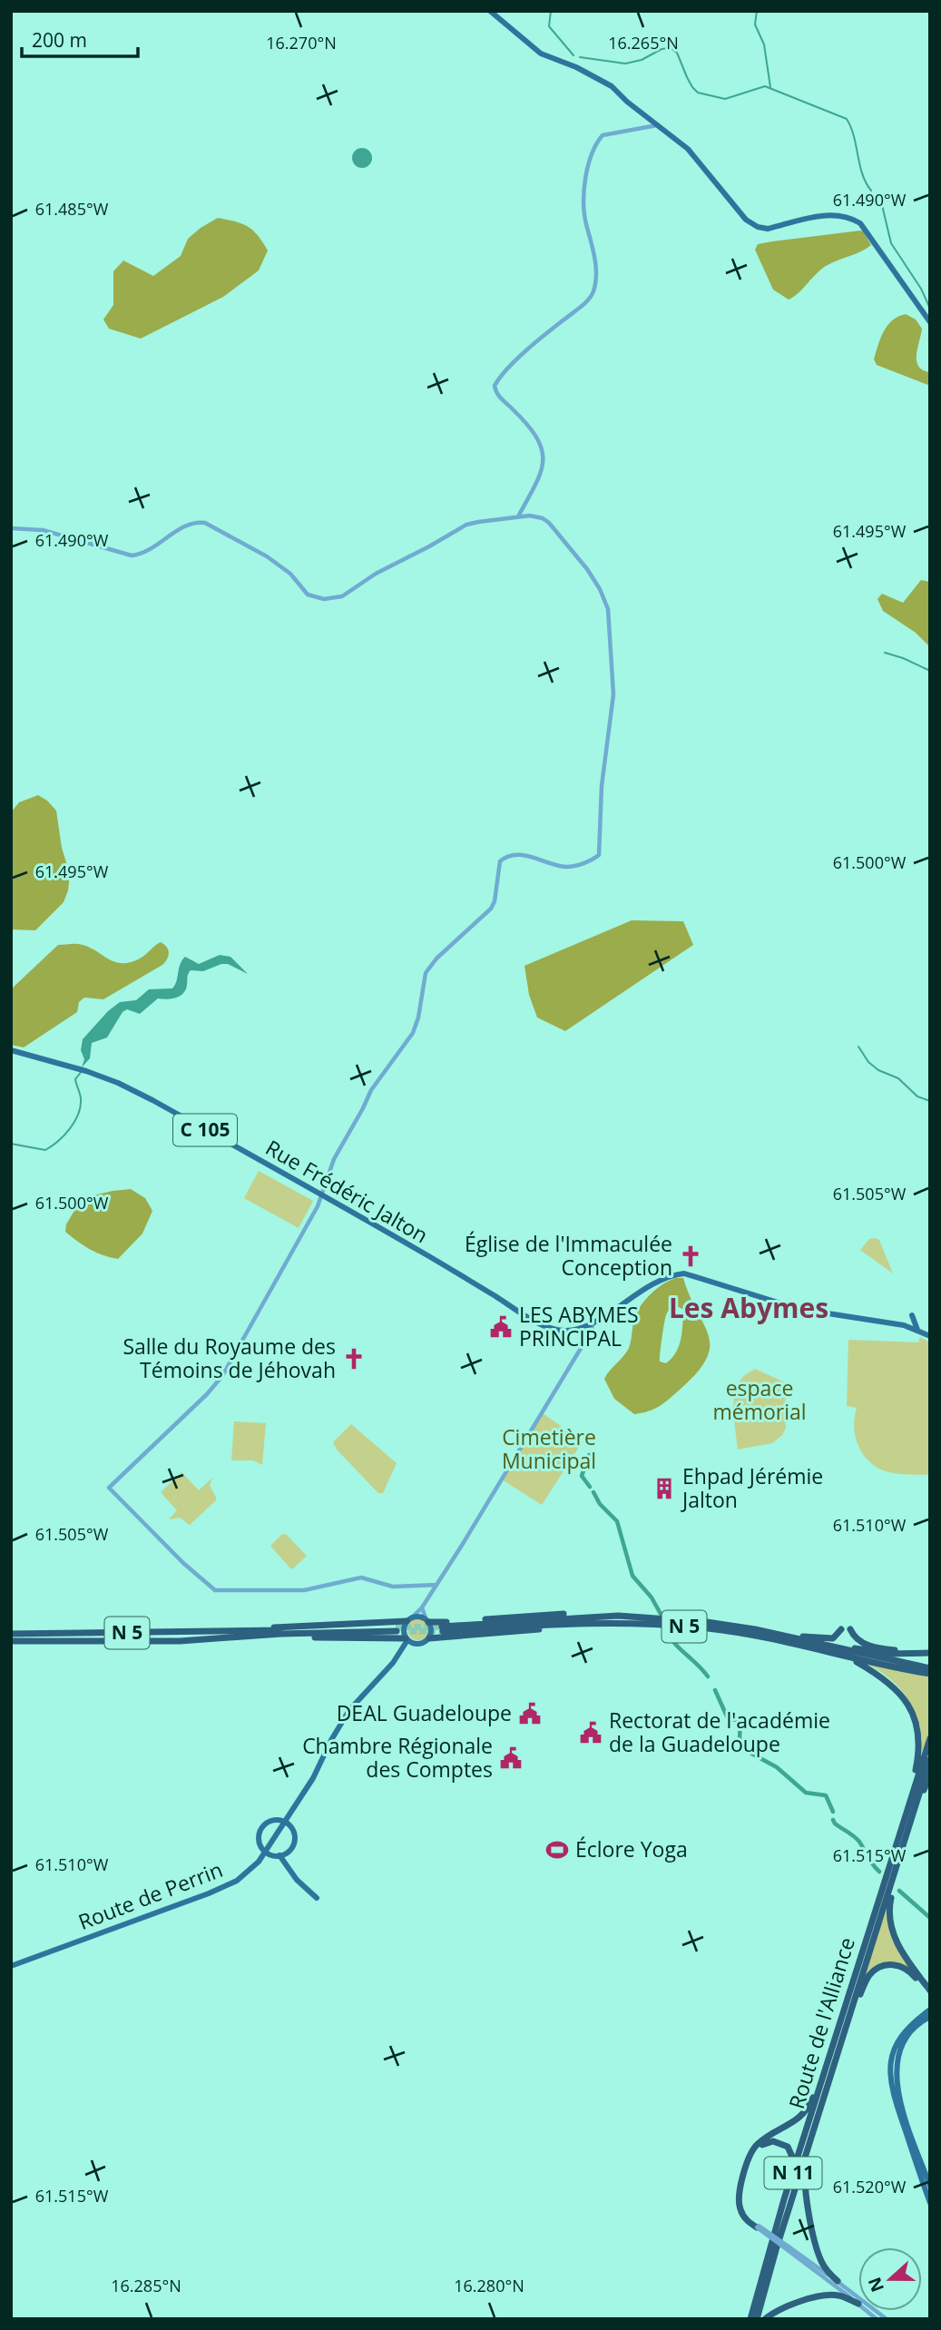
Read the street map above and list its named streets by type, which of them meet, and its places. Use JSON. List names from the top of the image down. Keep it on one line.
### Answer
{"streets":{"highway":["N 5","Route de l'Alliance","N 11"],"main road":["C 105","Rue Frédéric Jalton","Route de Perrin"]},"districts":["Les Abymes"],"parks":["espace mémorial","Cimetière Municipal"],"places":{"church":["Église de l'Immaculée Conception","Salle du Royaume des Témoins de Jéhovah"],"public building":["LES ABYMES PRINCIPAL","DEAL Guadeloupe","Rectorat de l'académie de la Guadeloupe","Chambre Régionale des Comptes"],"building":["Ehpad Jérémie Jalton"],"sports":["Éclore Yoga"]},"scale_bar":"200 m","north":"left","coordinates":["16.270°N","16.265°N","61.490°W","61.485°W","61.495°W","61.500°W","61.505°W","61.510°W","61.515°W","61.520°W","16.285°N","16.280°N"]}
